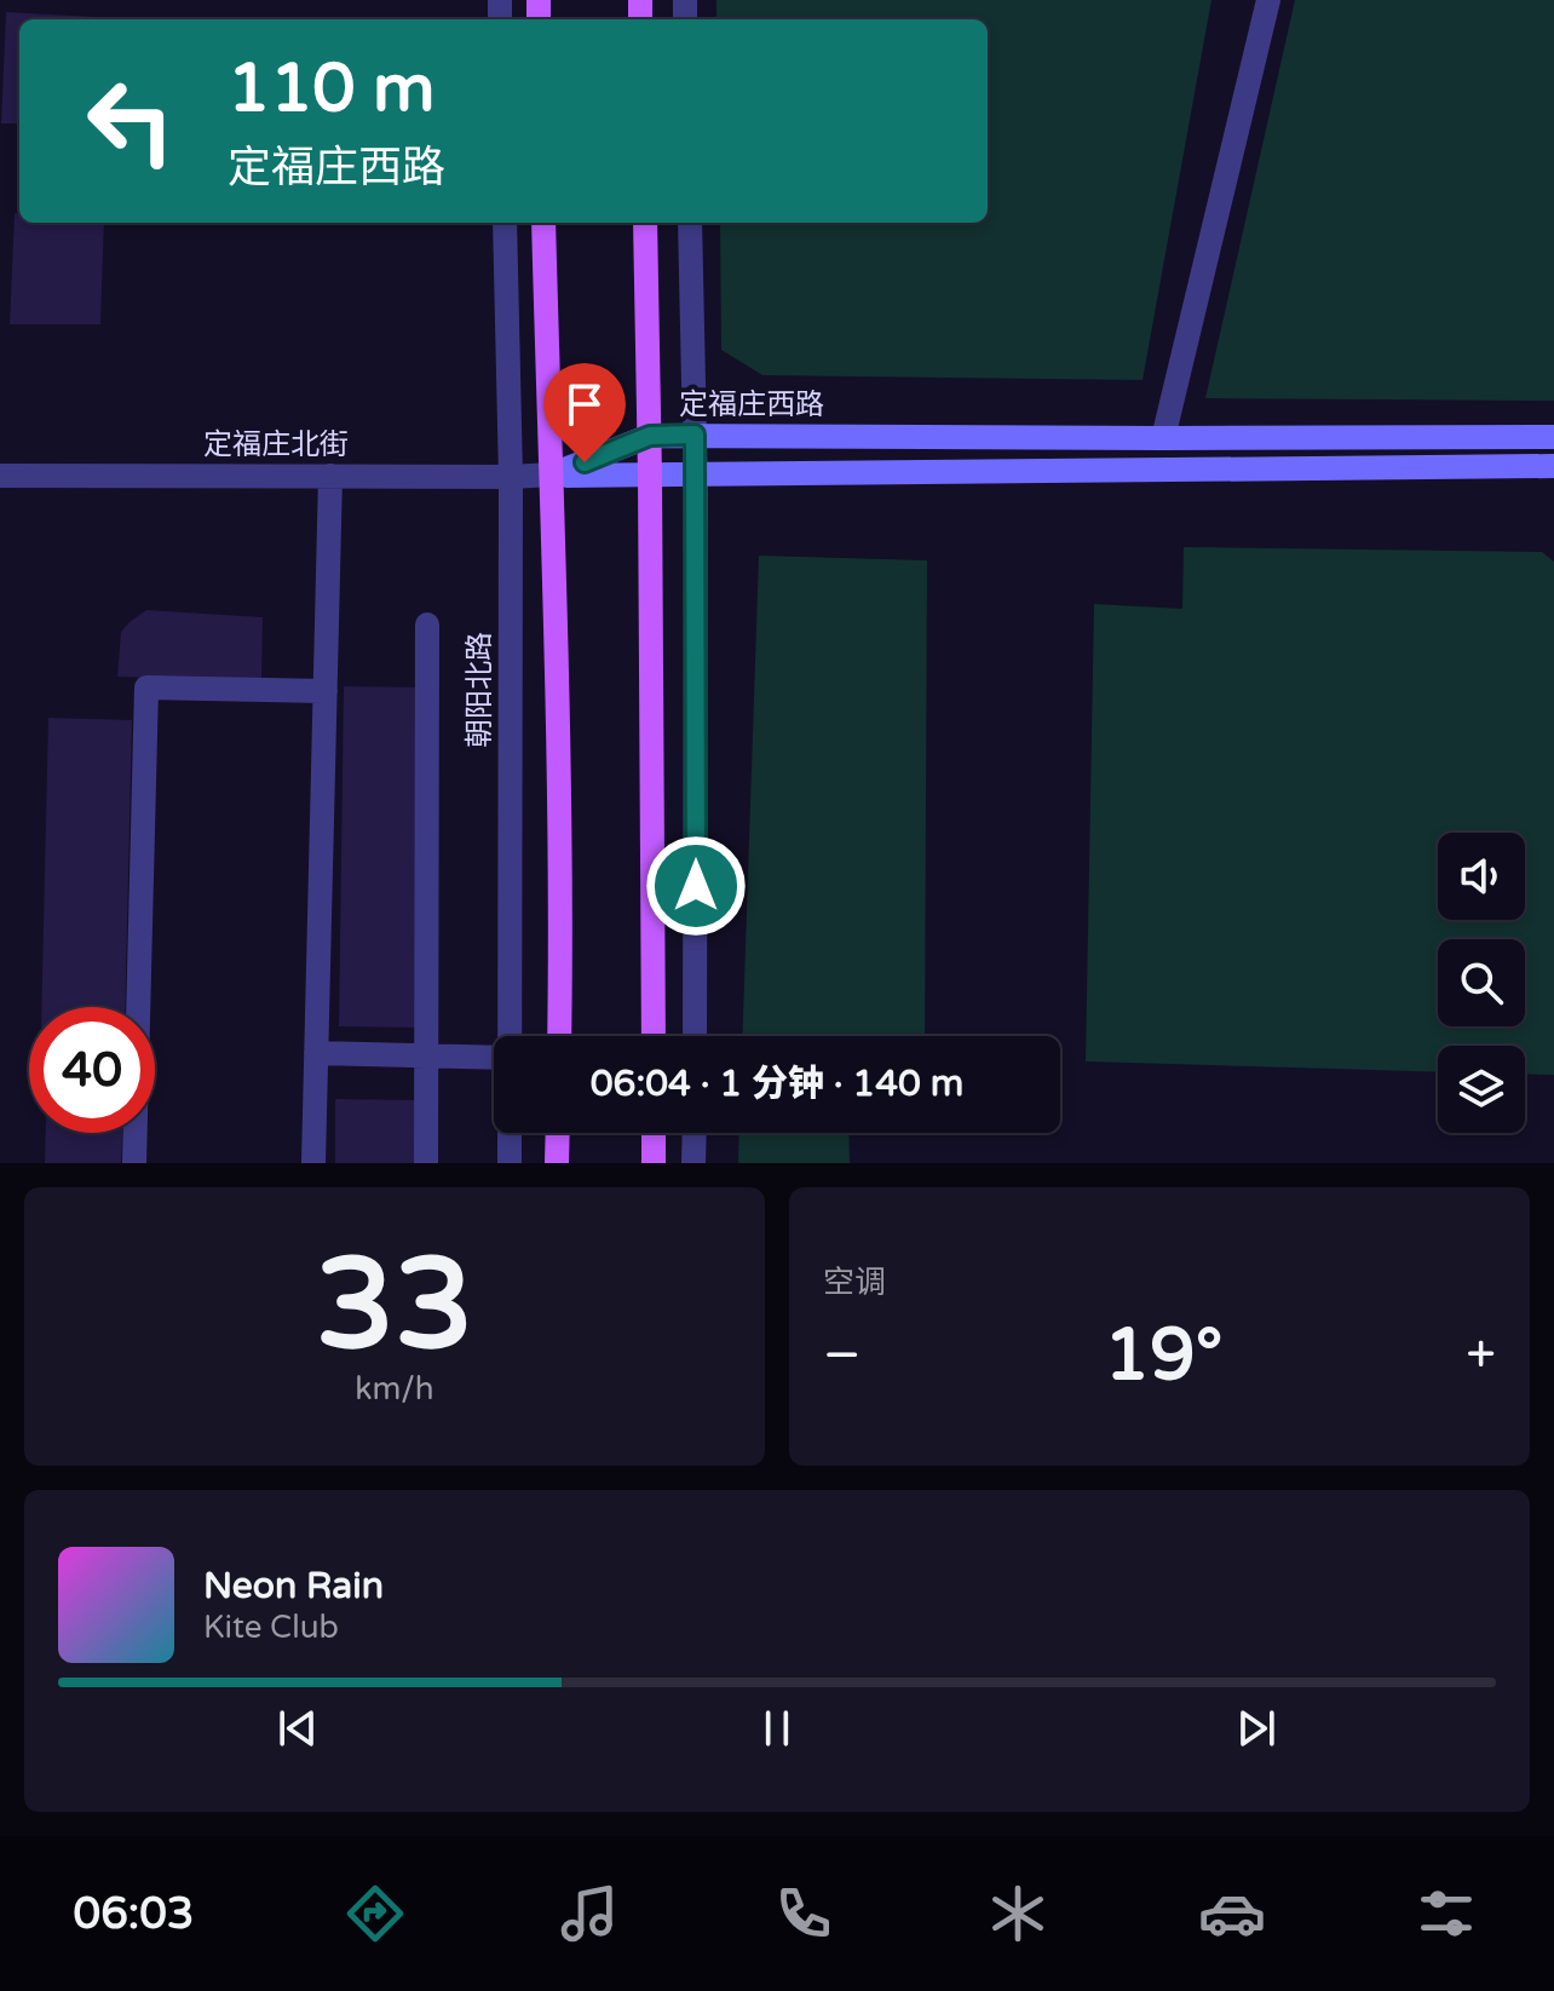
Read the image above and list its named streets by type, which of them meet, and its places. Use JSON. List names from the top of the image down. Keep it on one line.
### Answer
{"streets":{"main road":["定福庄西路"],"street":["定福庄北街","朝阳北路"]},"crossings":[["定福庄西路","定福庄北街"],["定福庄北街","朝阳北路"]],"page":{"turn":["110 m","定福庄西路"],"limit":"40","trip":"06:04 · 1 分钟 · 140 m","tile":[["33","km/h"],"空调"],"heat":["−","19°","+"],"song":["Neon Rain","Kite Club"],"tabs":"06:03"}}
